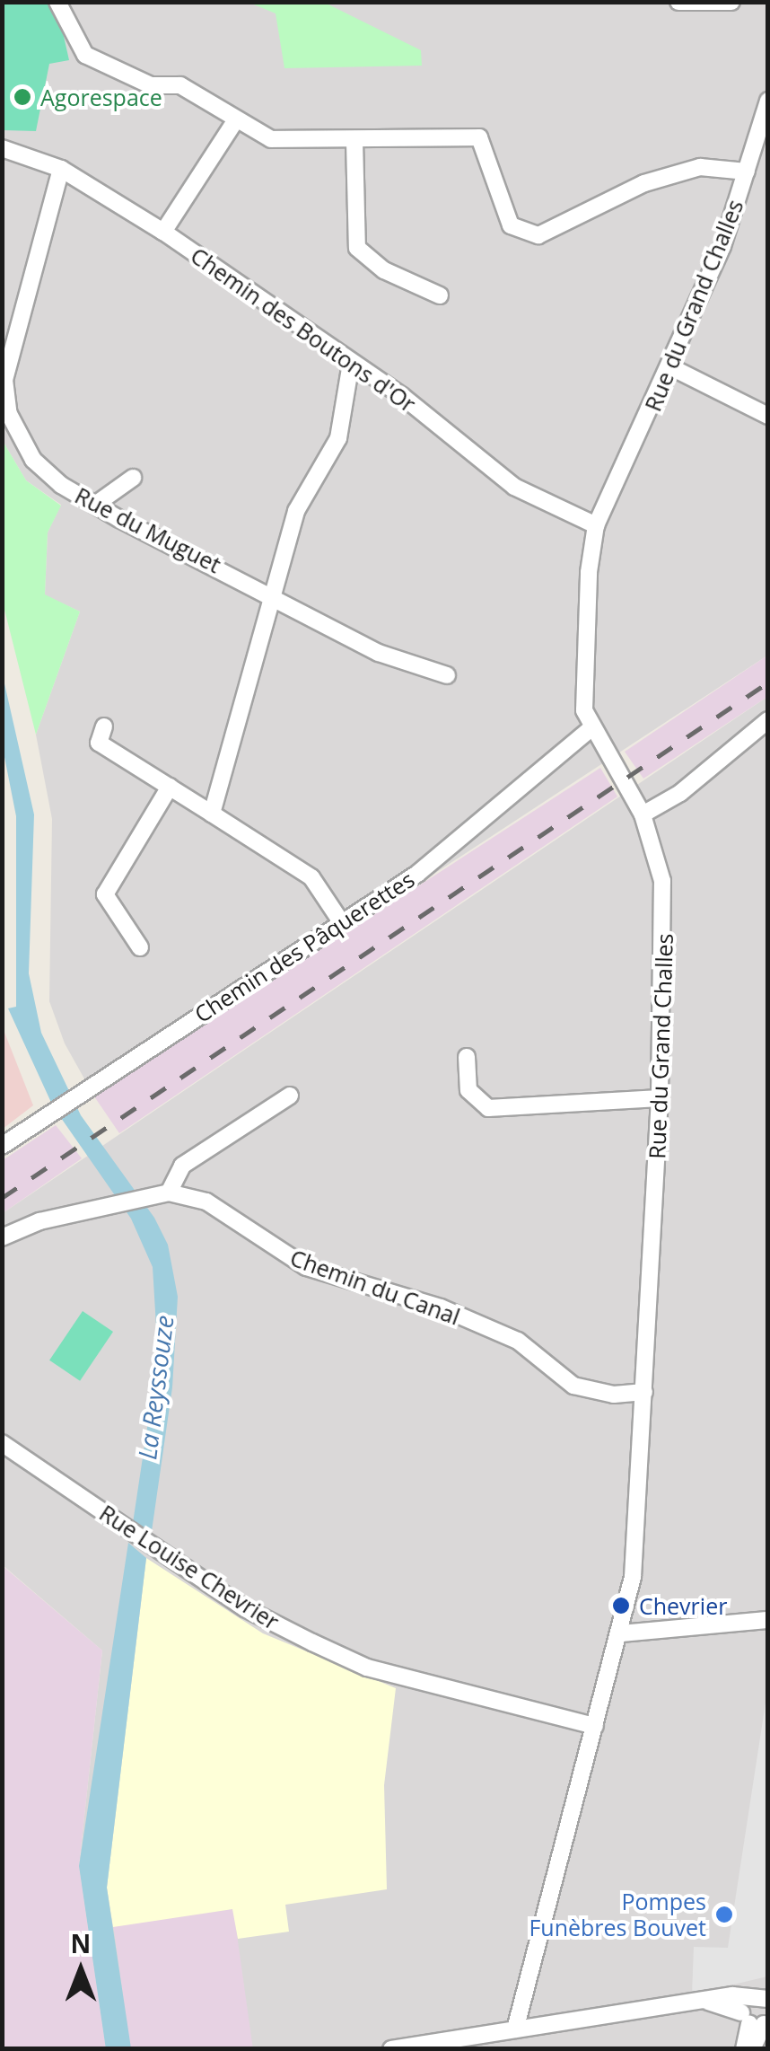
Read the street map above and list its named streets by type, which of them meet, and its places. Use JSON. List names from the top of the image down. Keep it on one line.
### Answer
{"streets":{"street":["Rue du Grand Challes","Chemin des Boutons d'Or","Rue du Muguet","Chemin des Pâquerettes","Chemin du Canal","Rue Louise Chevrier"]},"crossings":[["Rue du Grand Challes","Chemin des Boutons d'Or"],["Rue du Grand Challes","Chemin des Pâquerettes"],["Rue du Grand Challes","Chemin du Canal"],["Rue du Grand Challes","Rue Louise Chevrier"],["Chemin des Boutons d'Or","Rue du Muguet"]],"water":["La Reyssouze"],"places":["Agorespace","Chevrier","Pompes Funèbres Bouvet"],"north":"top"}
